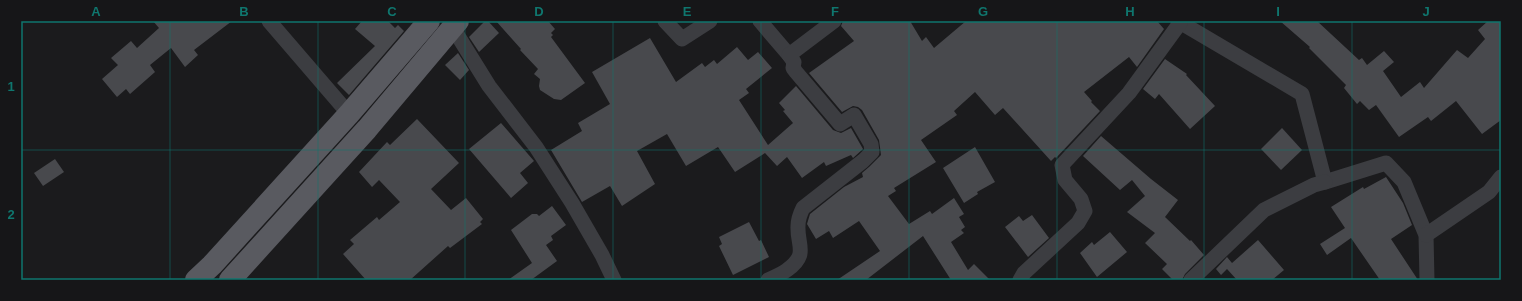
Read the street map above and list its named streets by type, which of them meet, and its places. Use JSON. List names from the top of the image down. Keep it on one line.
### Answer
{"grid":{"columns":["A","B","C","D","E","F","G","H","I","J"],"rows":["1","2"]}}
